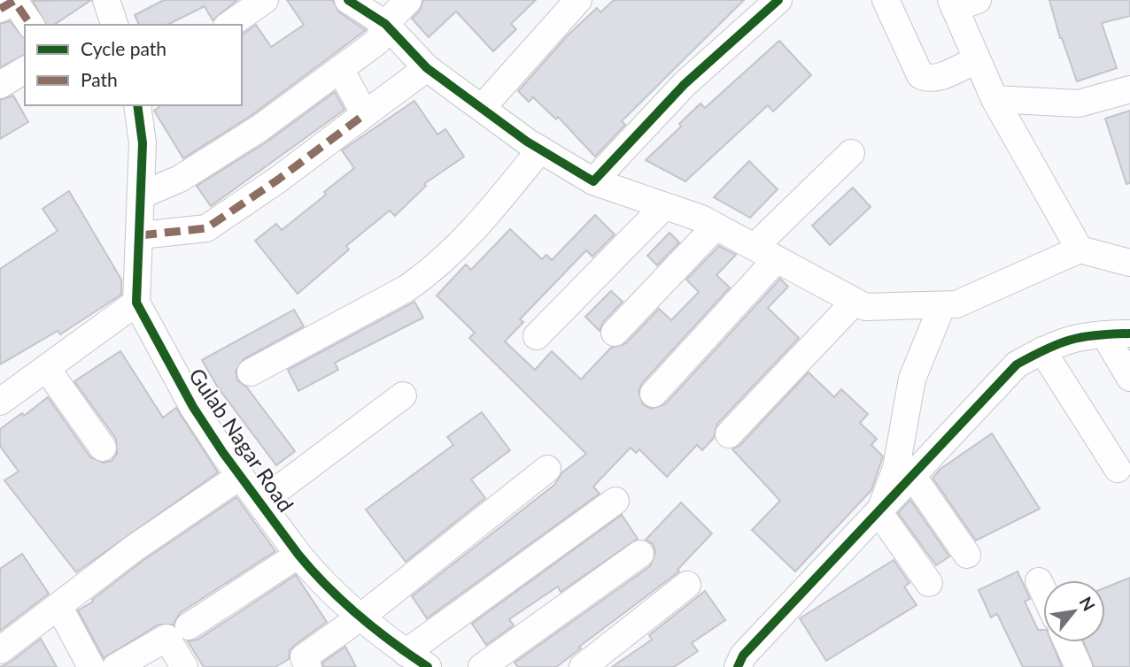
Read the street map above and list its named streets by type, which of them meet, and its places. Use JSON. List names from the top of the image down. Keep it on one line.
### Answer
{"streets":{"street":["Gulab Nagar Road"]},"legend":["Cycle path","Path"],"north":"top right"}
